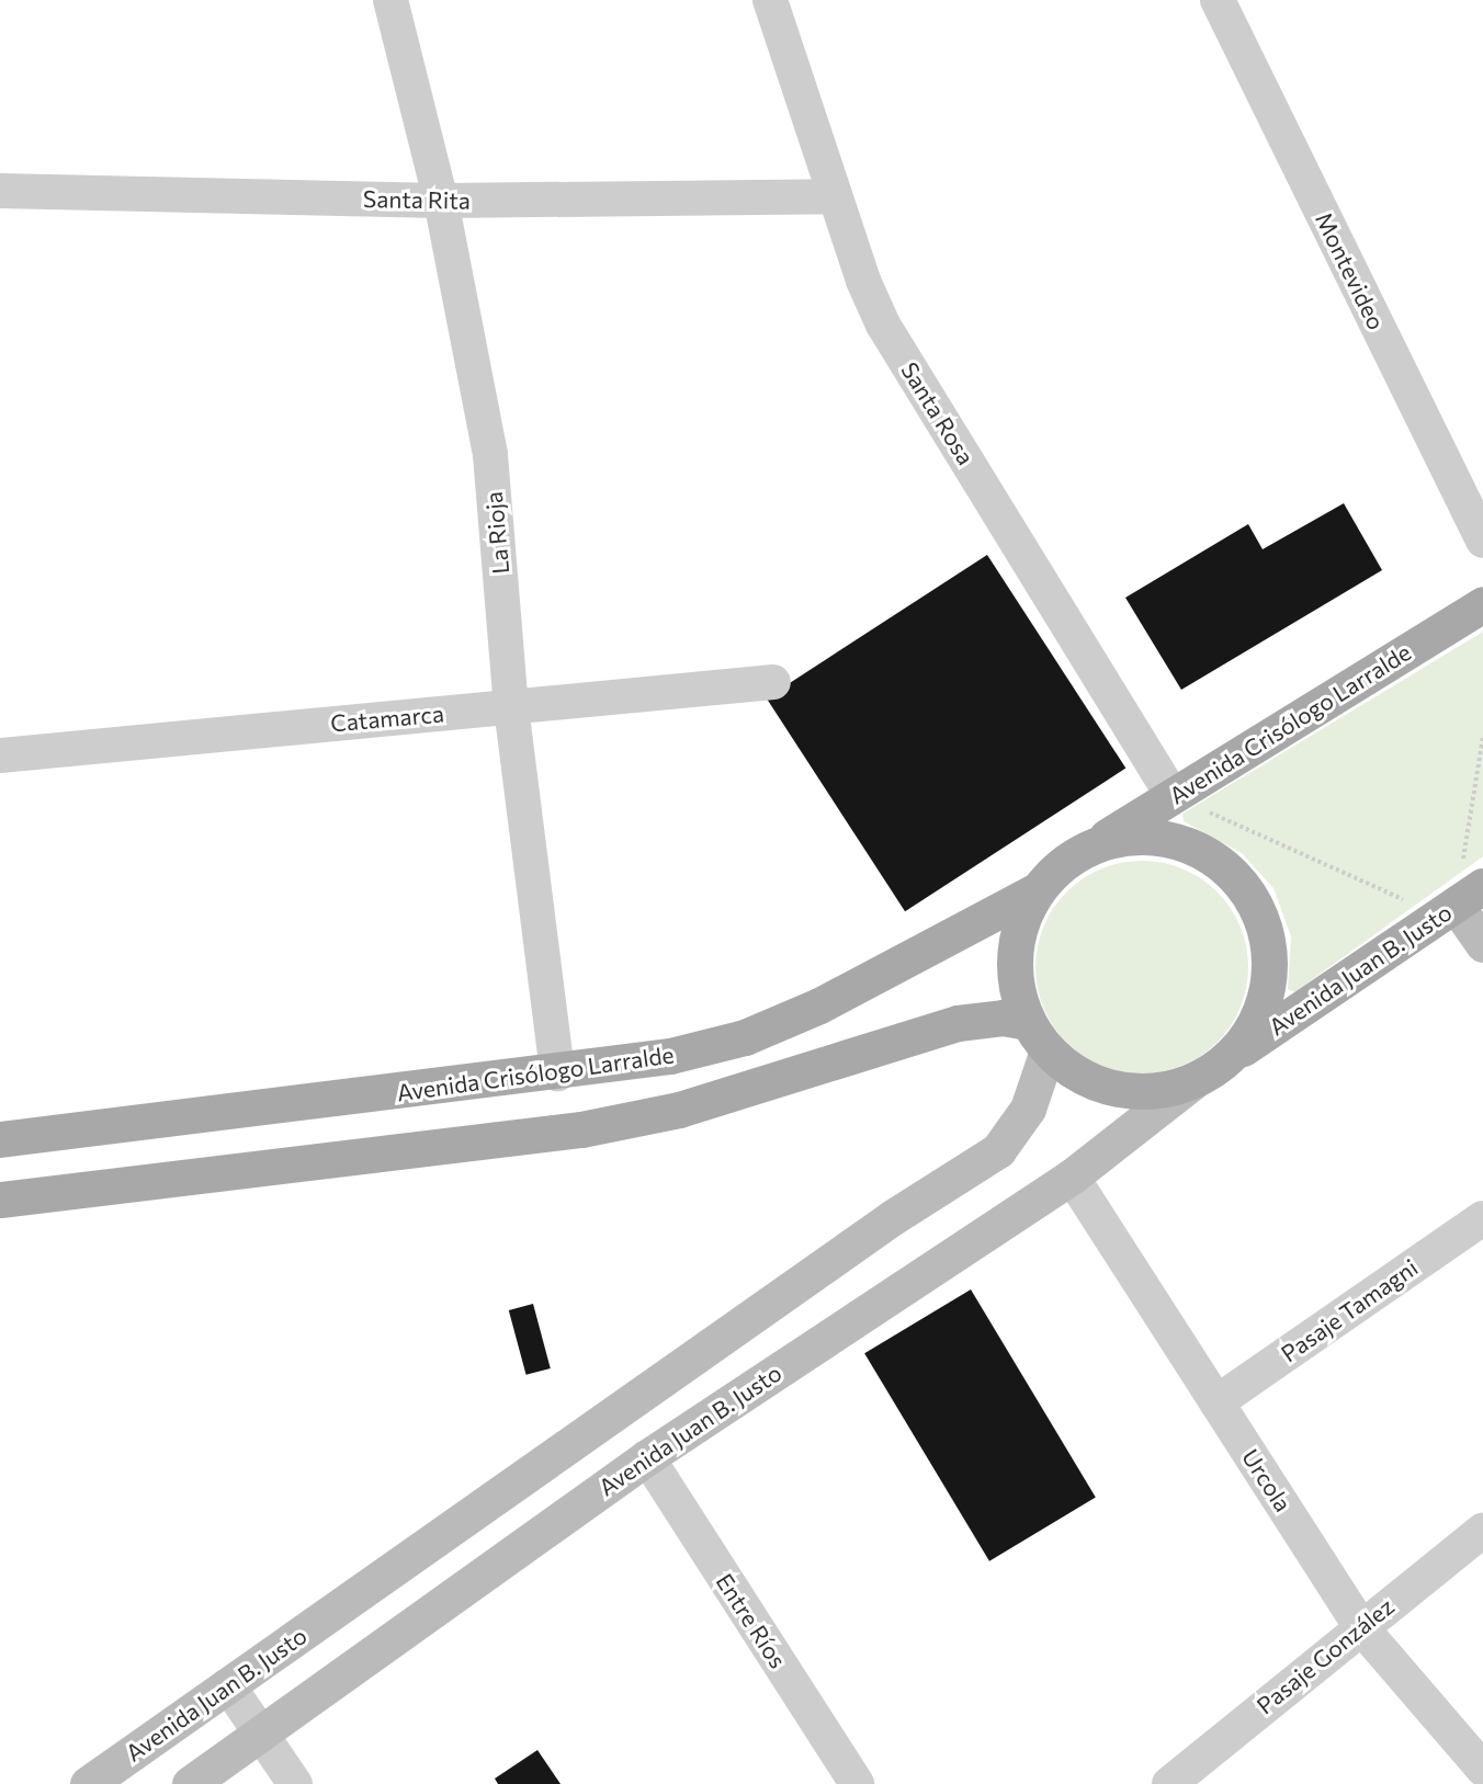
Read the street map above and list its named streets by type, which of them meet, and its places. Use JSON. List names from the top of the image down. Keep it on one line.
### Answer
{"streets":{"main road":["Avenida Crisólogo Larralde","Avenida Juan B. Justo"],"street":["Santa Rita","Montevideo","Santa Rosa","La Rioja","Catamarca","Pasaje Tamagni","Urcola","Entre Ríos","Pasaje González"]},"crossings":[["Santa Rita","Santa Rosa"],["Santa Rita","La Rioja"],["Santa Rosa","Avenida Crisólogo Larralde"],["La Rioja","Catamarca"],["La Rioja","Avenida Crisólogo Larralde"],["Avenida Juan B. Justo","Urcola"],["Avenida Juan B. Justo","Entre Ríos"],["Pasaje Tamagni","Urcola"],["Urcola","Pasaje González"]]}
